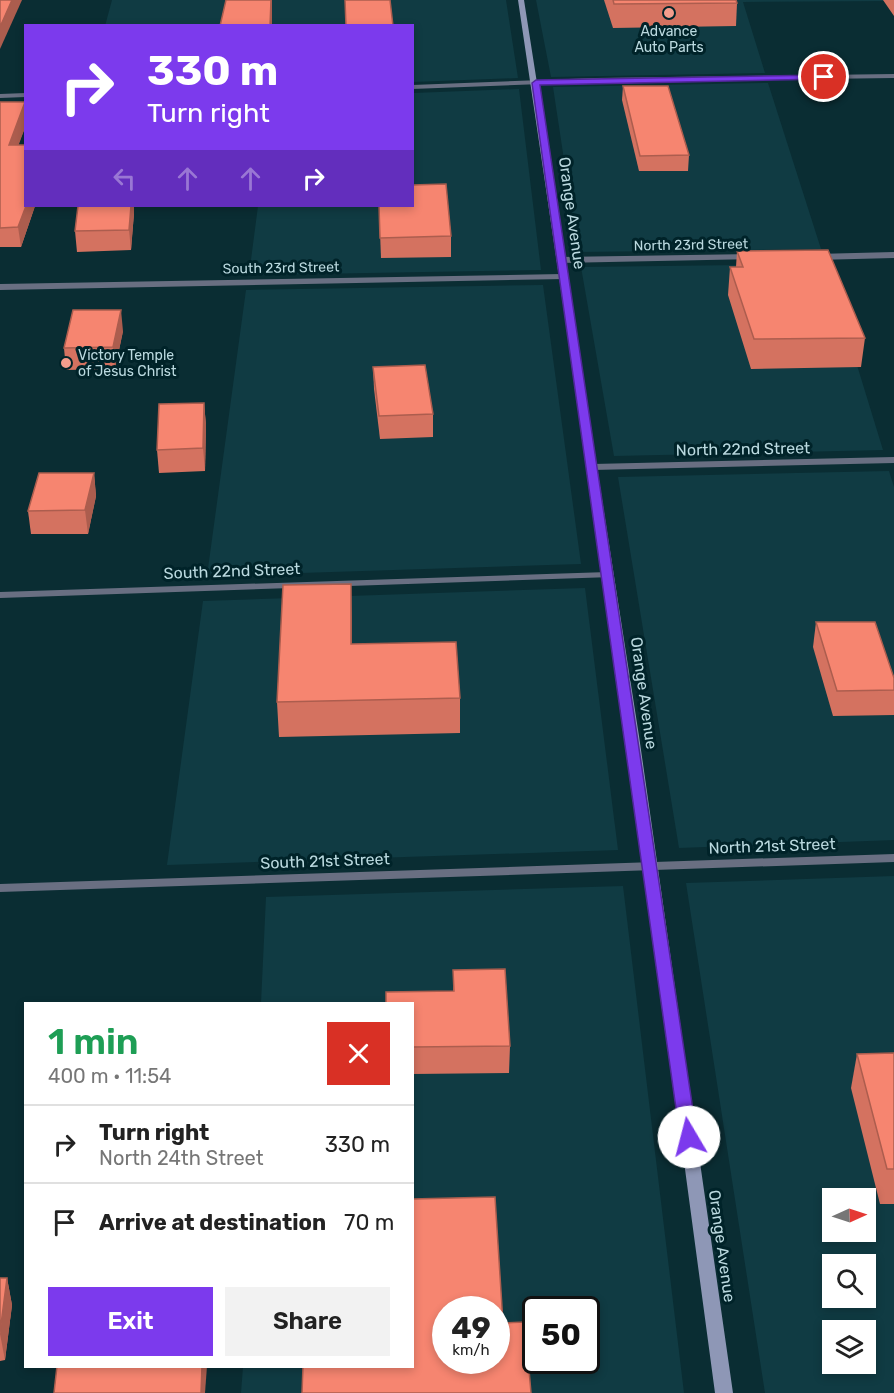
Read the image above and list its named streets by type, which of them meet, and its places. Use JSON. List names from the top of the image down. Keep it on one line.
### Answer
{"streets":{"main road":["Orange Avenue"],"street":["North 23rd Street","South 23rd Street","North 22nd Street","South 22nd Street","North 21st Street","South 21st Street"]},"crossings":[["Orange Avenue","North 23rd Street"],["Orange Avenue","South 23rd Street"],["Orange Avenue","North 22nd Street"],["Orange Avenue","South 22nd Street"],["Orange Avenue","North 21st Street"],["Orange Avenue","South 21st Street"],["North 21st Street","South 21st Street"]],"places":["Advance Auto Parts","Victory Temple of Jesus Christ"],"north":"right","page":{"turn":["330 m","Turn right"],"heading":["1 min","400 m · 11:54"],"list":[{"name":"Turn right","note":"North 24th Street","value":"330 m"},{"name":"Arrive at destination","value":"70 m"}],"buttons":["Exit","Share"],"speed":"49 km/h","limit":"50"}}
